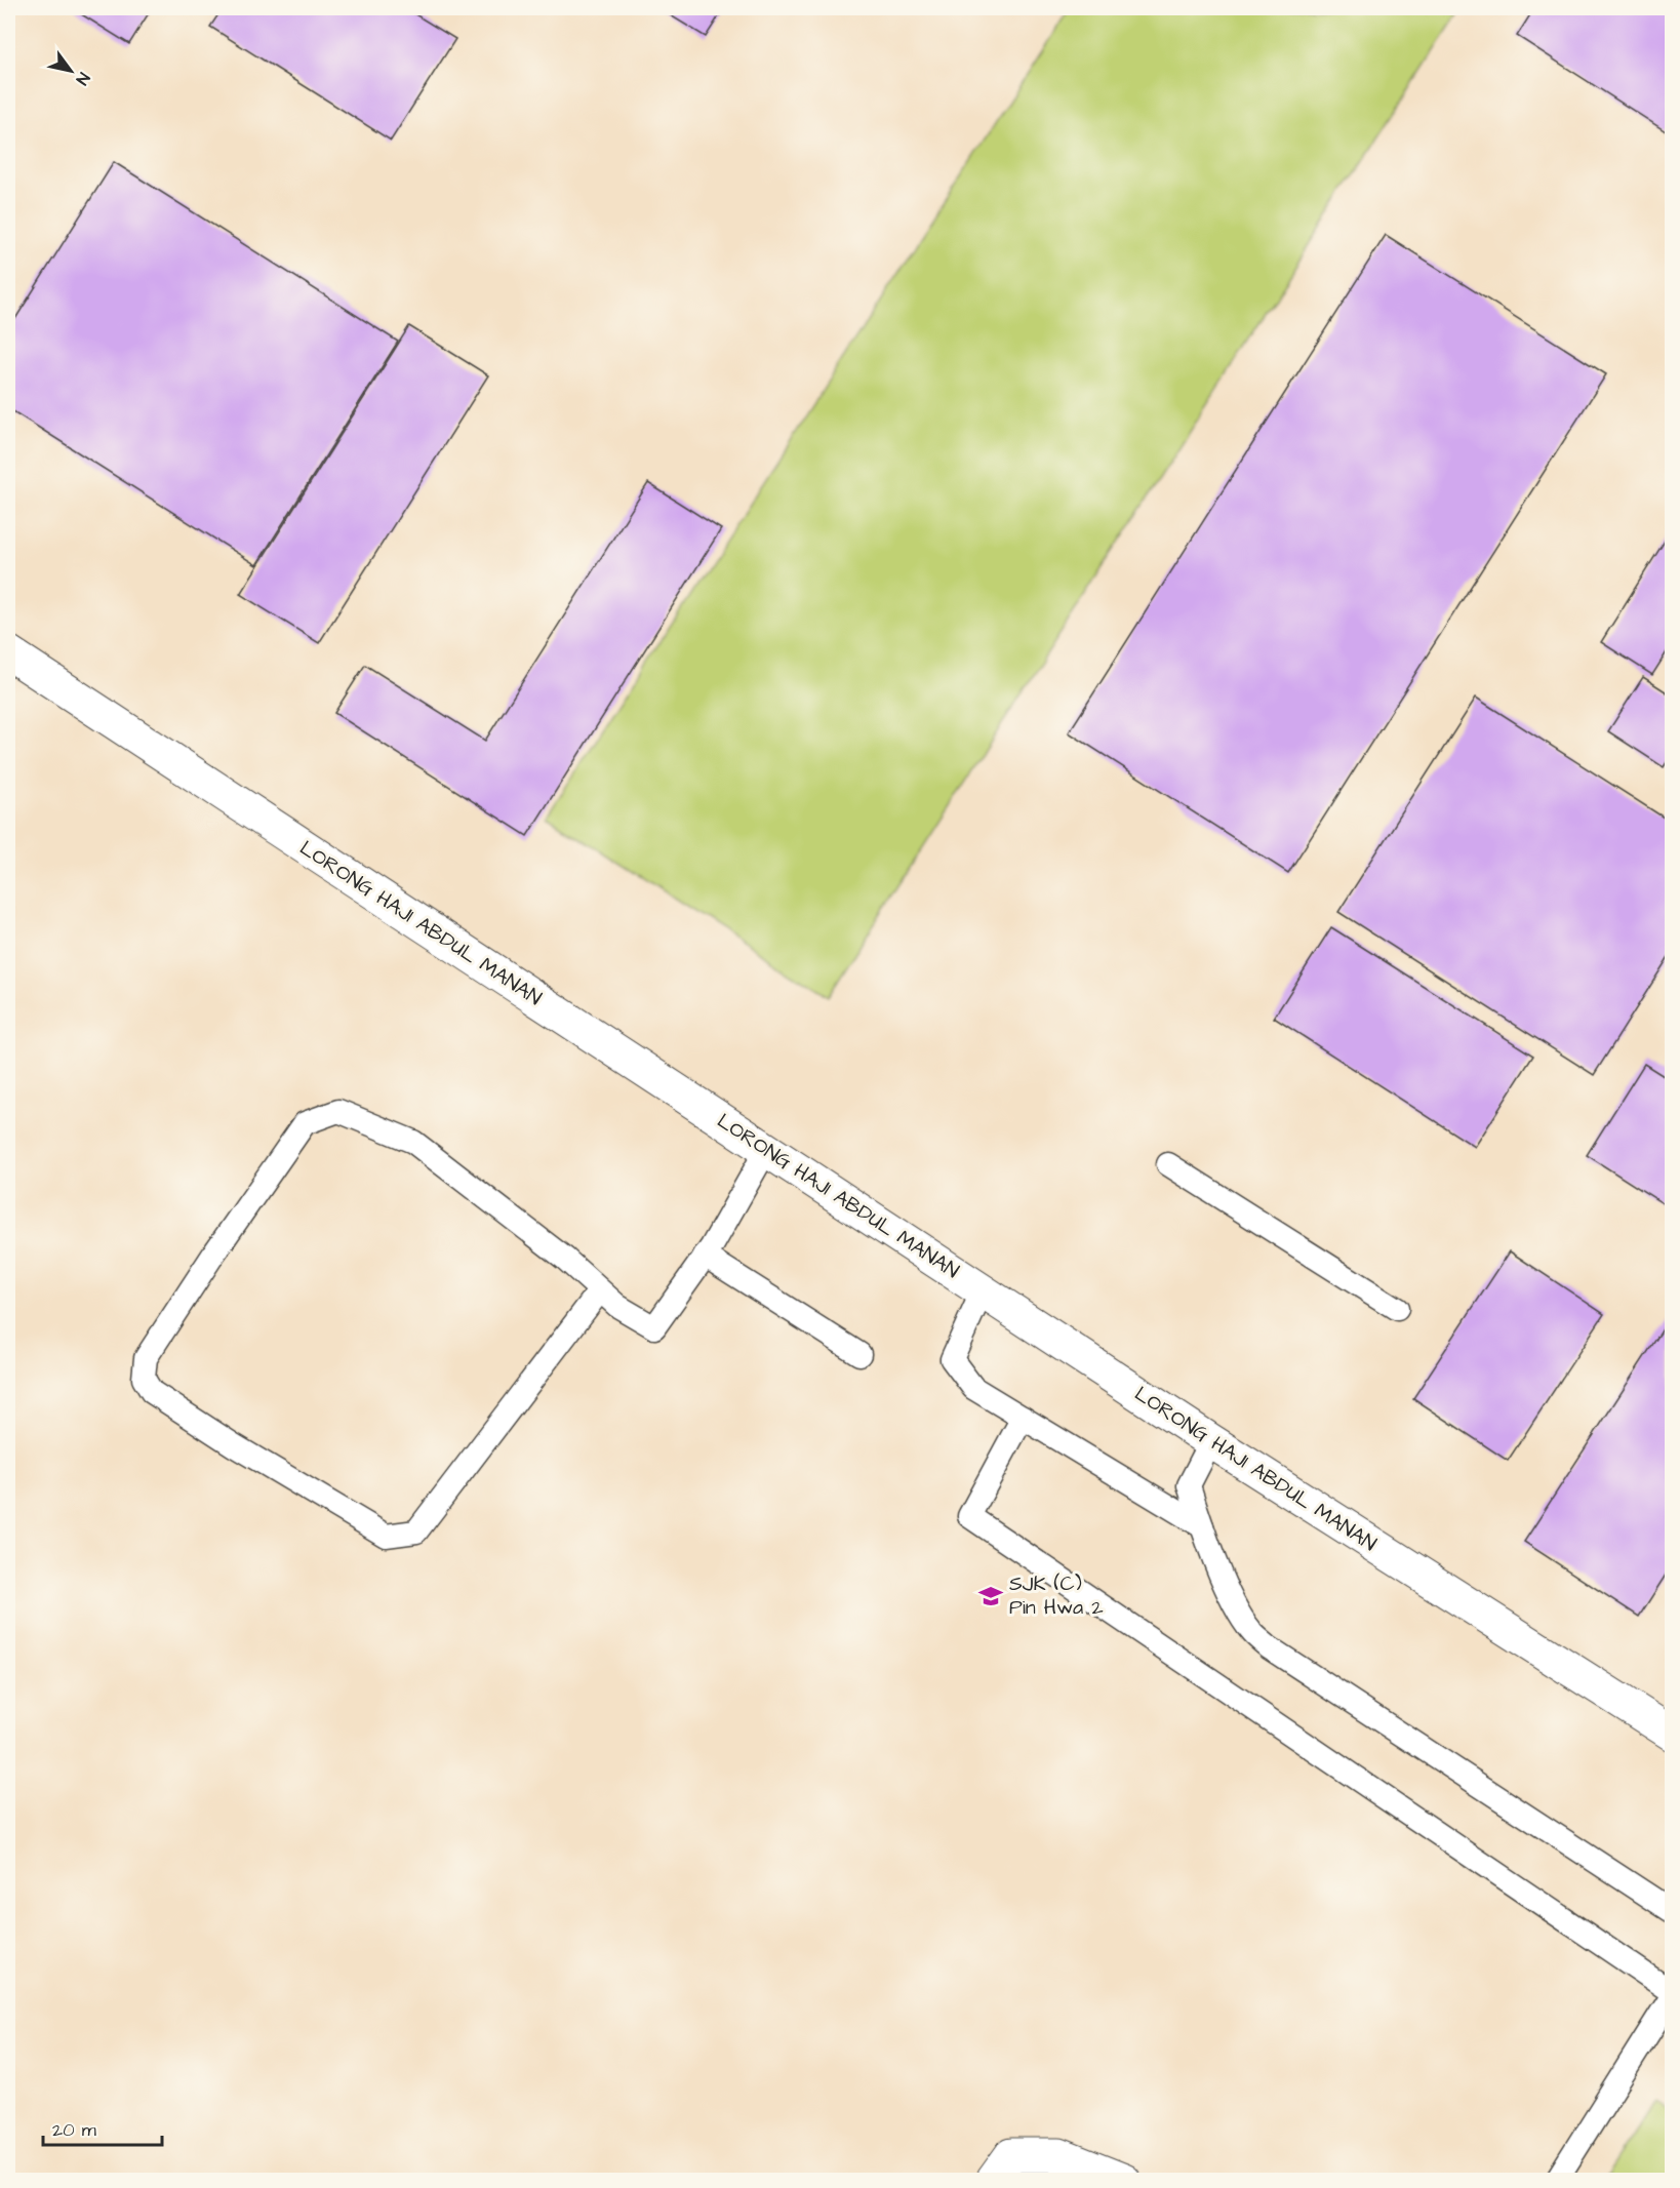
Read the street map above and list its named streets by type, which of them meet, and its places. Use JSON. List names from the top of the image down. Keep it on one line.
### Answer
{"streets":{"street":["LORONG HAJI ABDUL MANAN"]},"places":{"school or university":["SJK (C) Pin Hwa 2"]},"scale_bar":"20 m","north":"bottom right"}
